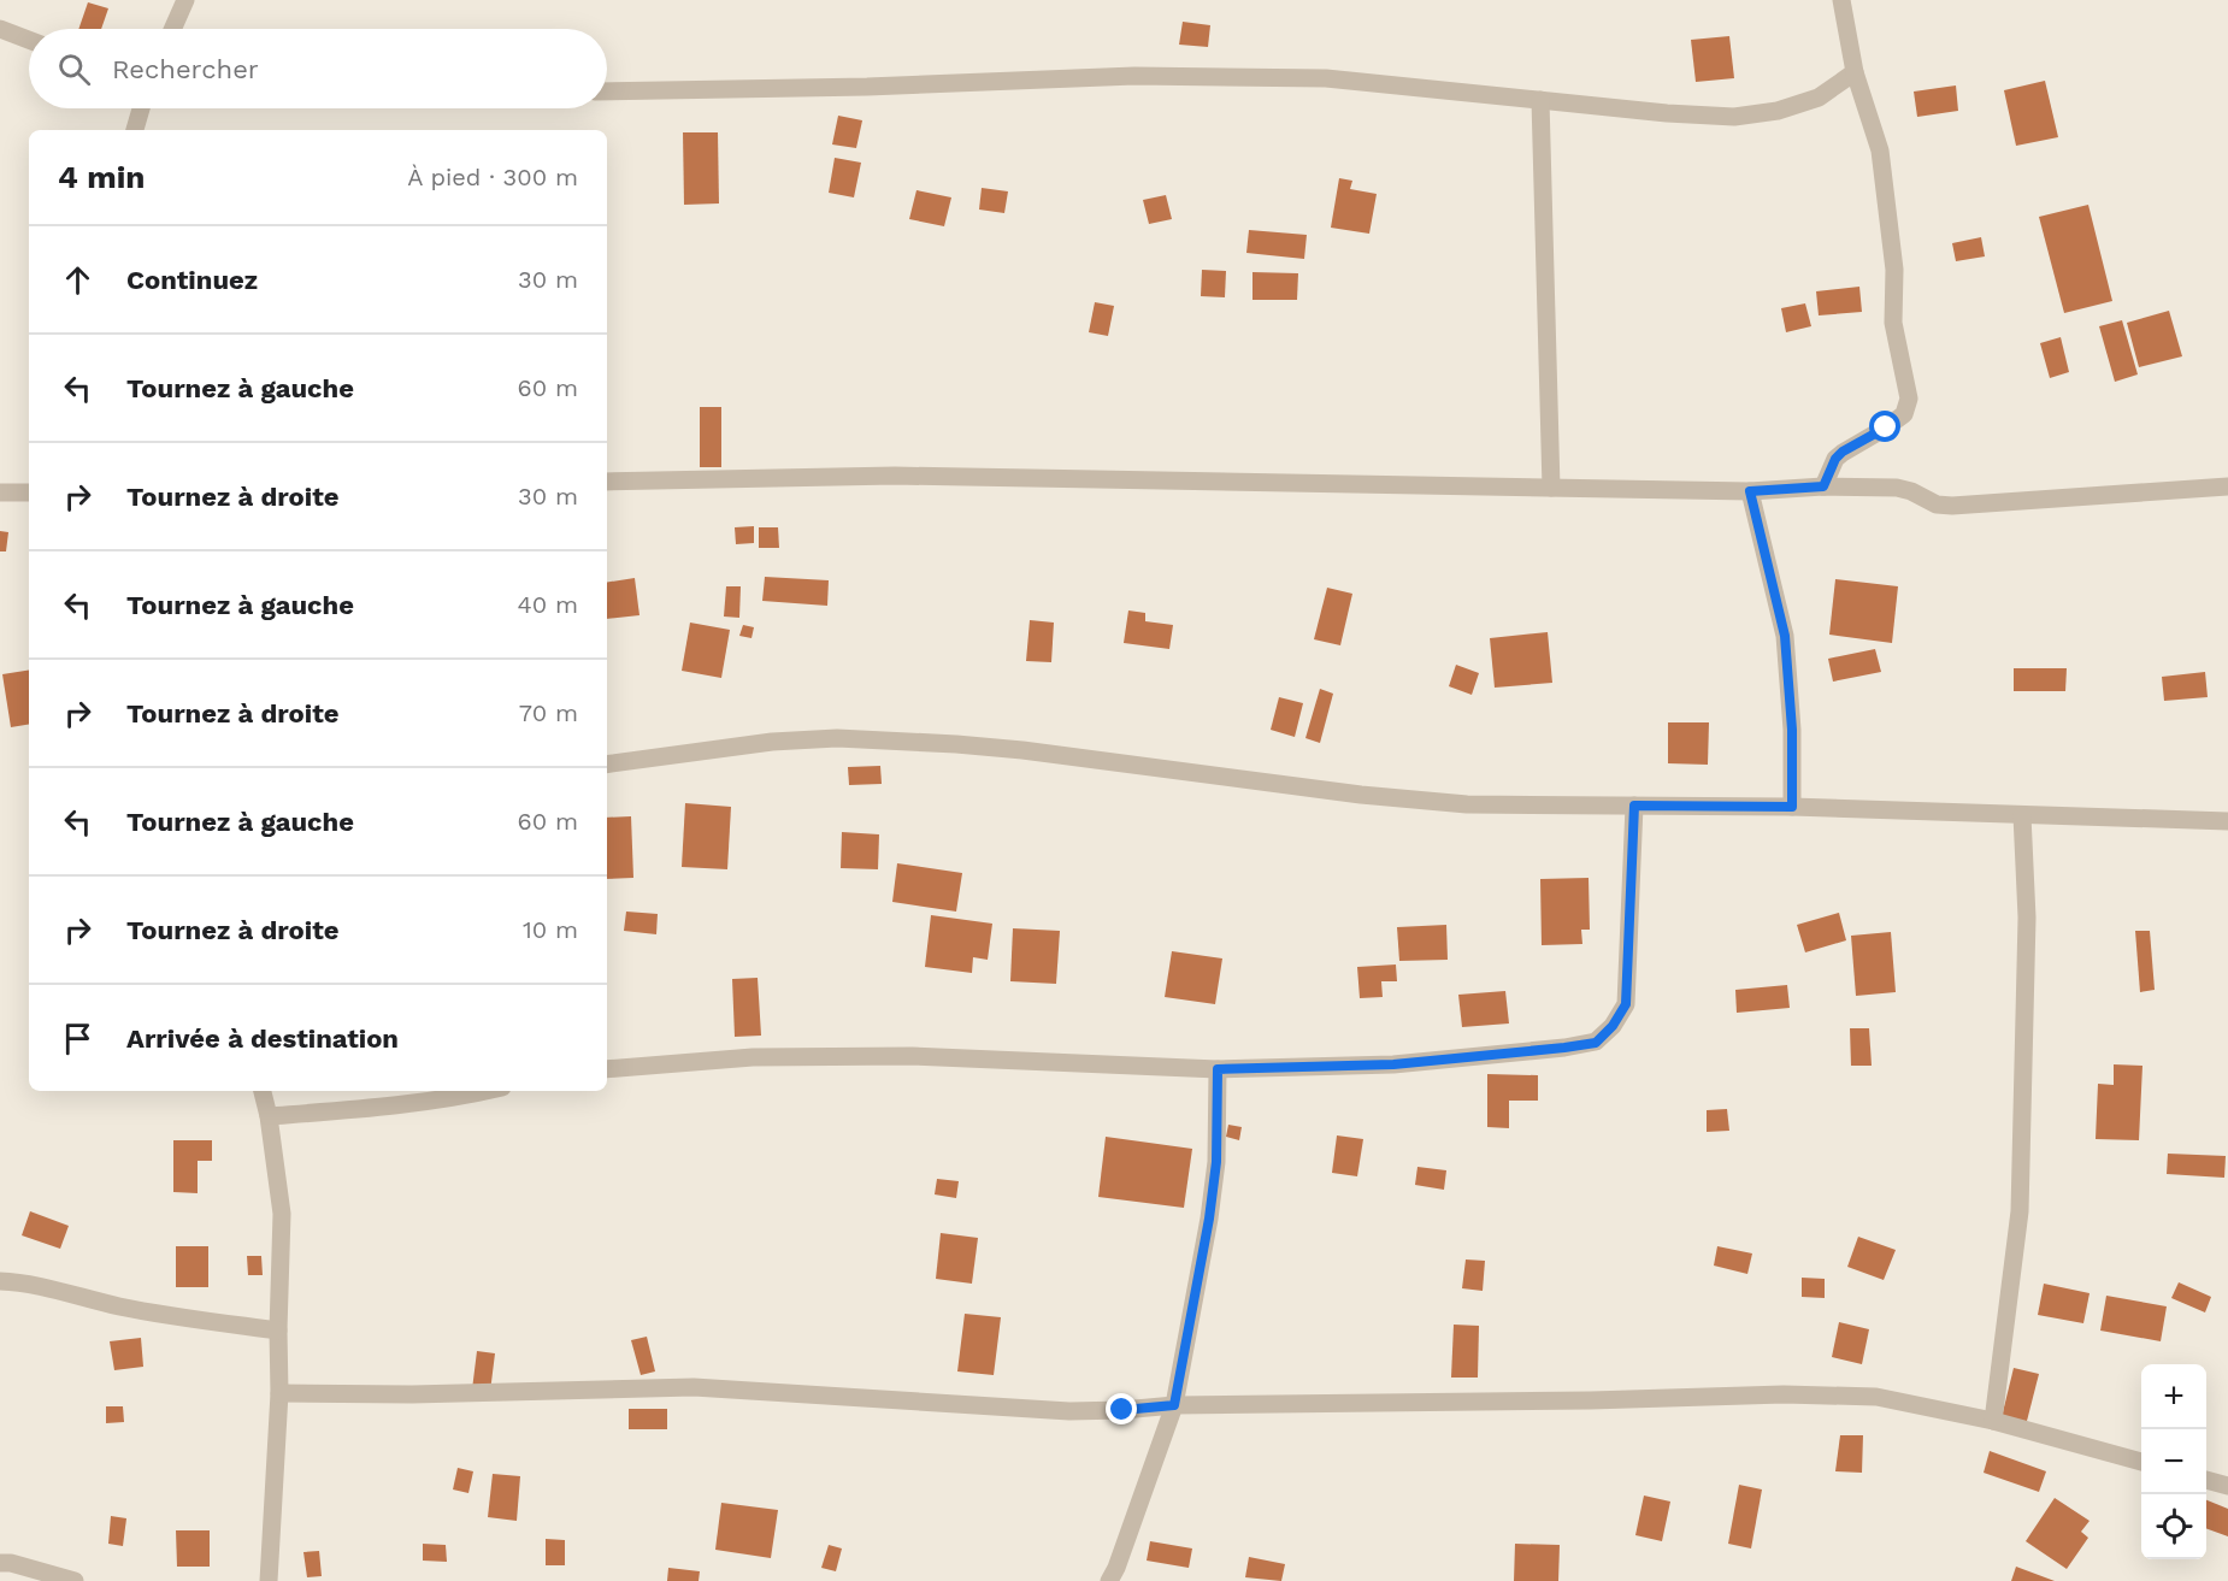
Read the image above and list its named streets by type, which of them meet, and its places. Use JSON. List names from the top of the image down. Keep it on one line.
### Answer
{"page":{"search":"Rechercher","heading":["4 min","À pied · 300 m"],"list":[["Continuez","30 m"],["Tournez à gauche","60 m"],["Tournez à droite","30 m"],["Tournez à gauche","40 m"],["Tournez à droite","70 m"],["Tournez à gauche","60 m"],["Tournez à droite","10 m"],"Arrivée à destination"],"map_buttons":["+","−"]}}
